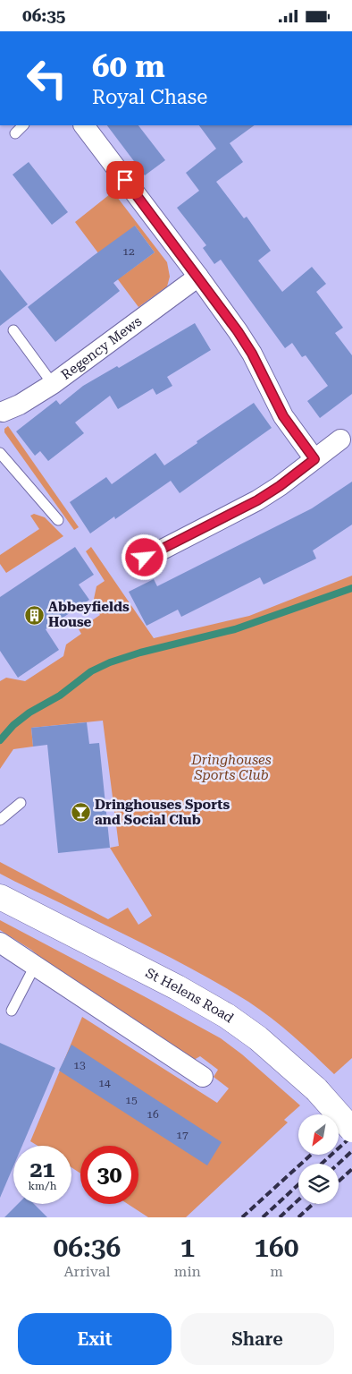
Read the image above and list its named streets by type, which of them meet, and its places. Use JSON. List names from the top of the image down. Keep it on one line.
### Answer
{"streets":{"street":["Regency Mews","St Helens Road"]},"parks":["Dringhouses Sports Club"],"places":{"building":["Abbeyfields House"],"bar":["Dringhouses Sports and Social Club"]},"house_numbers":["12","13","14","15","16","17"],"north":"bottom left","page":{"status":"06:35","turn":["60 m","Royal Chase"],"speed":"21 km/h","limit":"30","eta":["06:36","Arrival","1","min","160","m"],"buttons":["Exit","Share"]}}
